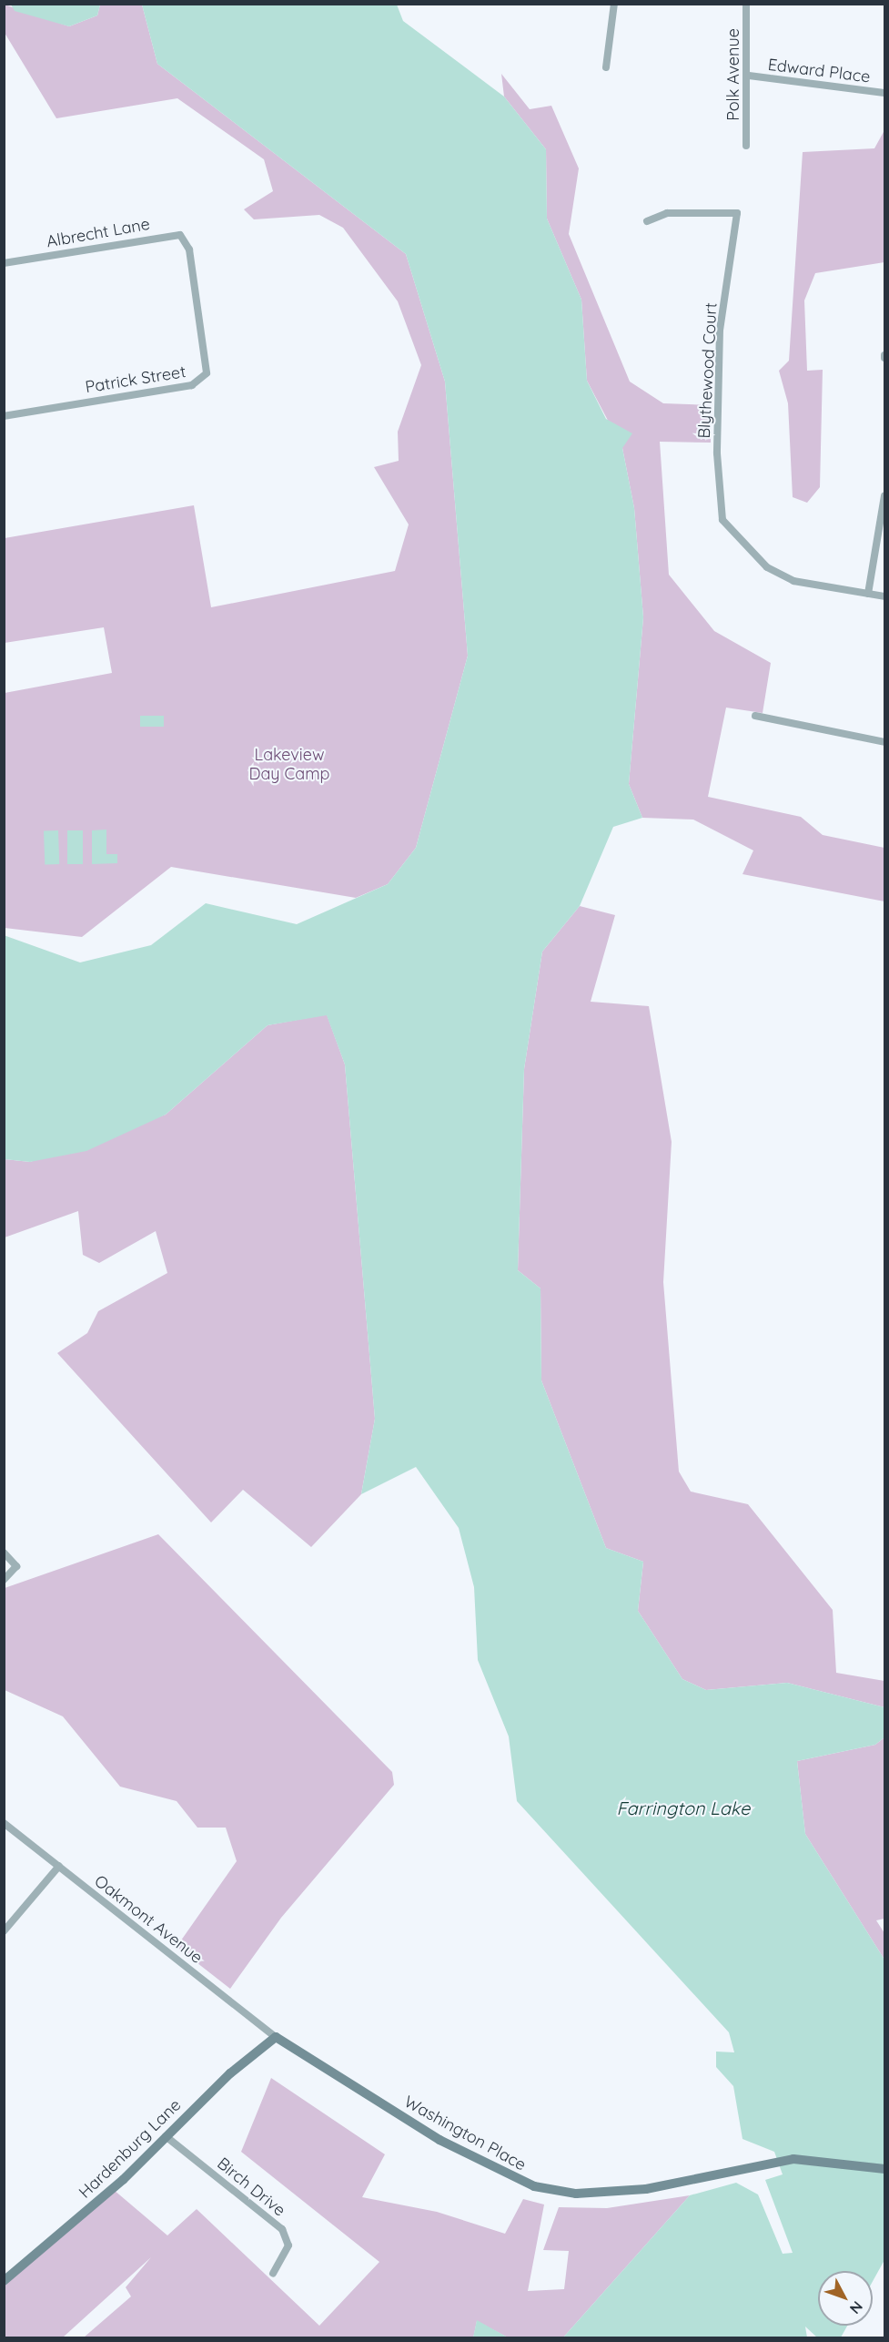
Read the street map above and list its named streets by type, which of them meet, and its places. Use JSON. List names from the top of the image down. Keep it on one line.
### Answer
{"streets":{"street":["Edward Place","Polk Avenue","Albrecht Lane","Blythewood Court","Patrick Street","Oakmont Avenue","Washington Place","Hardenburg Lane","Birch Drive"]},"crossings":[["Edward Place","Polk Avenue"],["Albrecht Lane","Patrick Street"],["Oakmont Avenue","Washington Place"],["Oakmont Avenue","Hardenburg Lane"],["Washington Place","Hardenburg Lane"],["Hardenburg Lane","Birch Drive"]],"water":["Farrington Lake"],"parks":["Lakeview Day Camp"],"north":"bottom right"}
